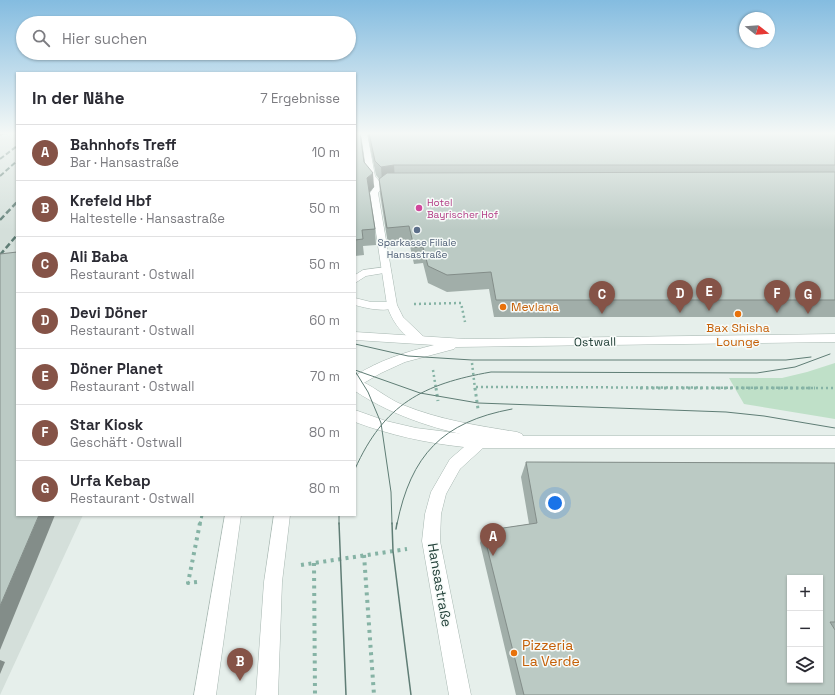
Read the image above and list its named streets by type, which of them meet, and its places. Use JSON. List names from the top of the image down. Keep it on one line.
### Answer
{"streets":{"street":["Ostwall","Hansastraße"]},"places":["Hotel Bayrischer Hof","Sparkasse Filiale Hansastraße","Mevlana","Bax Shisha Lounge","Pizzeria La Verde"],"north":"right","page":{"search":"Hier suchen","heading":["In der Nähe","7 Ergebnisse"],"list":[{"mark":"A","name":"Bahnhofs Treff","note":"Bar · Hansastraße","value":"10 m"},{"mark":"B","name":"Krefeld Hbf","note":"Haltestelle · Hansastraße","value":"50 m"},{"mark":"C","name":"Ali Baba","note":"Restaurant · Ostwall","value":"50 m"},{"mark":"D","name":"Devi Döner","note":"Restaurant · Ostwall","value":"60 m"},{"mark":"E","name":"Döner Planet","note":"Restaurant · Ostwall","value":"70 m"},{"mark":"F","name":"Star Kiosk","note":"Geschäft · Ostwall","value":"80 m"},{"mark":"G","name":"Urfa Kebap","note":"Restaurant · Ostwall","value":"80 m"}],"pins":["E","D","F","C","G","A","B"],"map_buttons":["+","−"]}}
